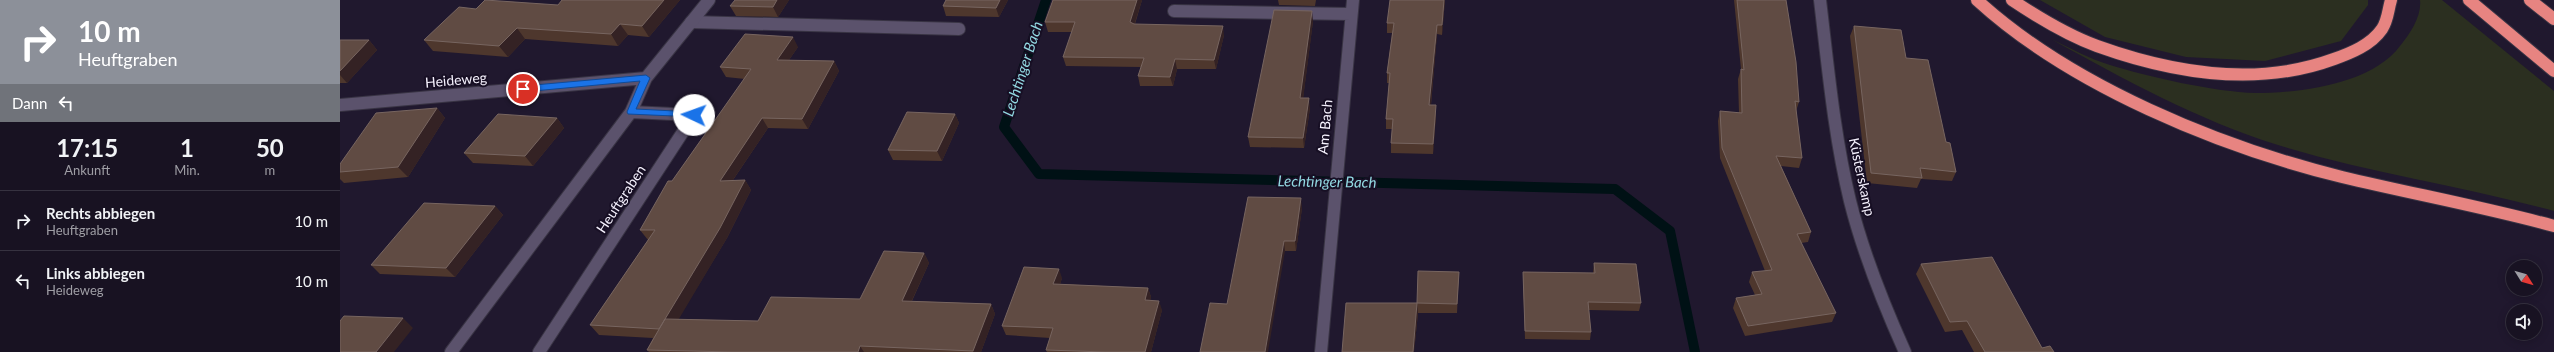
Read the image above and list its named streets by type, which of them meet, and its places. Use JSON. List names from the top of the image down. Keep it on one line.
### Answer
{"streets":{"street":["Heideweg","Am Bach","Küsterskamp","Heuftgraben"]},"water":["Lechtinger Bach"],"north":"bottom right","page":{"turn":["10 m","Heuftgraben"],"then":"Dann","eta":["17:15","Ankunft","1","Min.","50","m"],"list":[{"name":"Rechts abbiegen","note":"Heuftgraben","value":"10 m"},{"name":"Links abbiegen","note":"Heideweg","value":"10 m"}]}}
